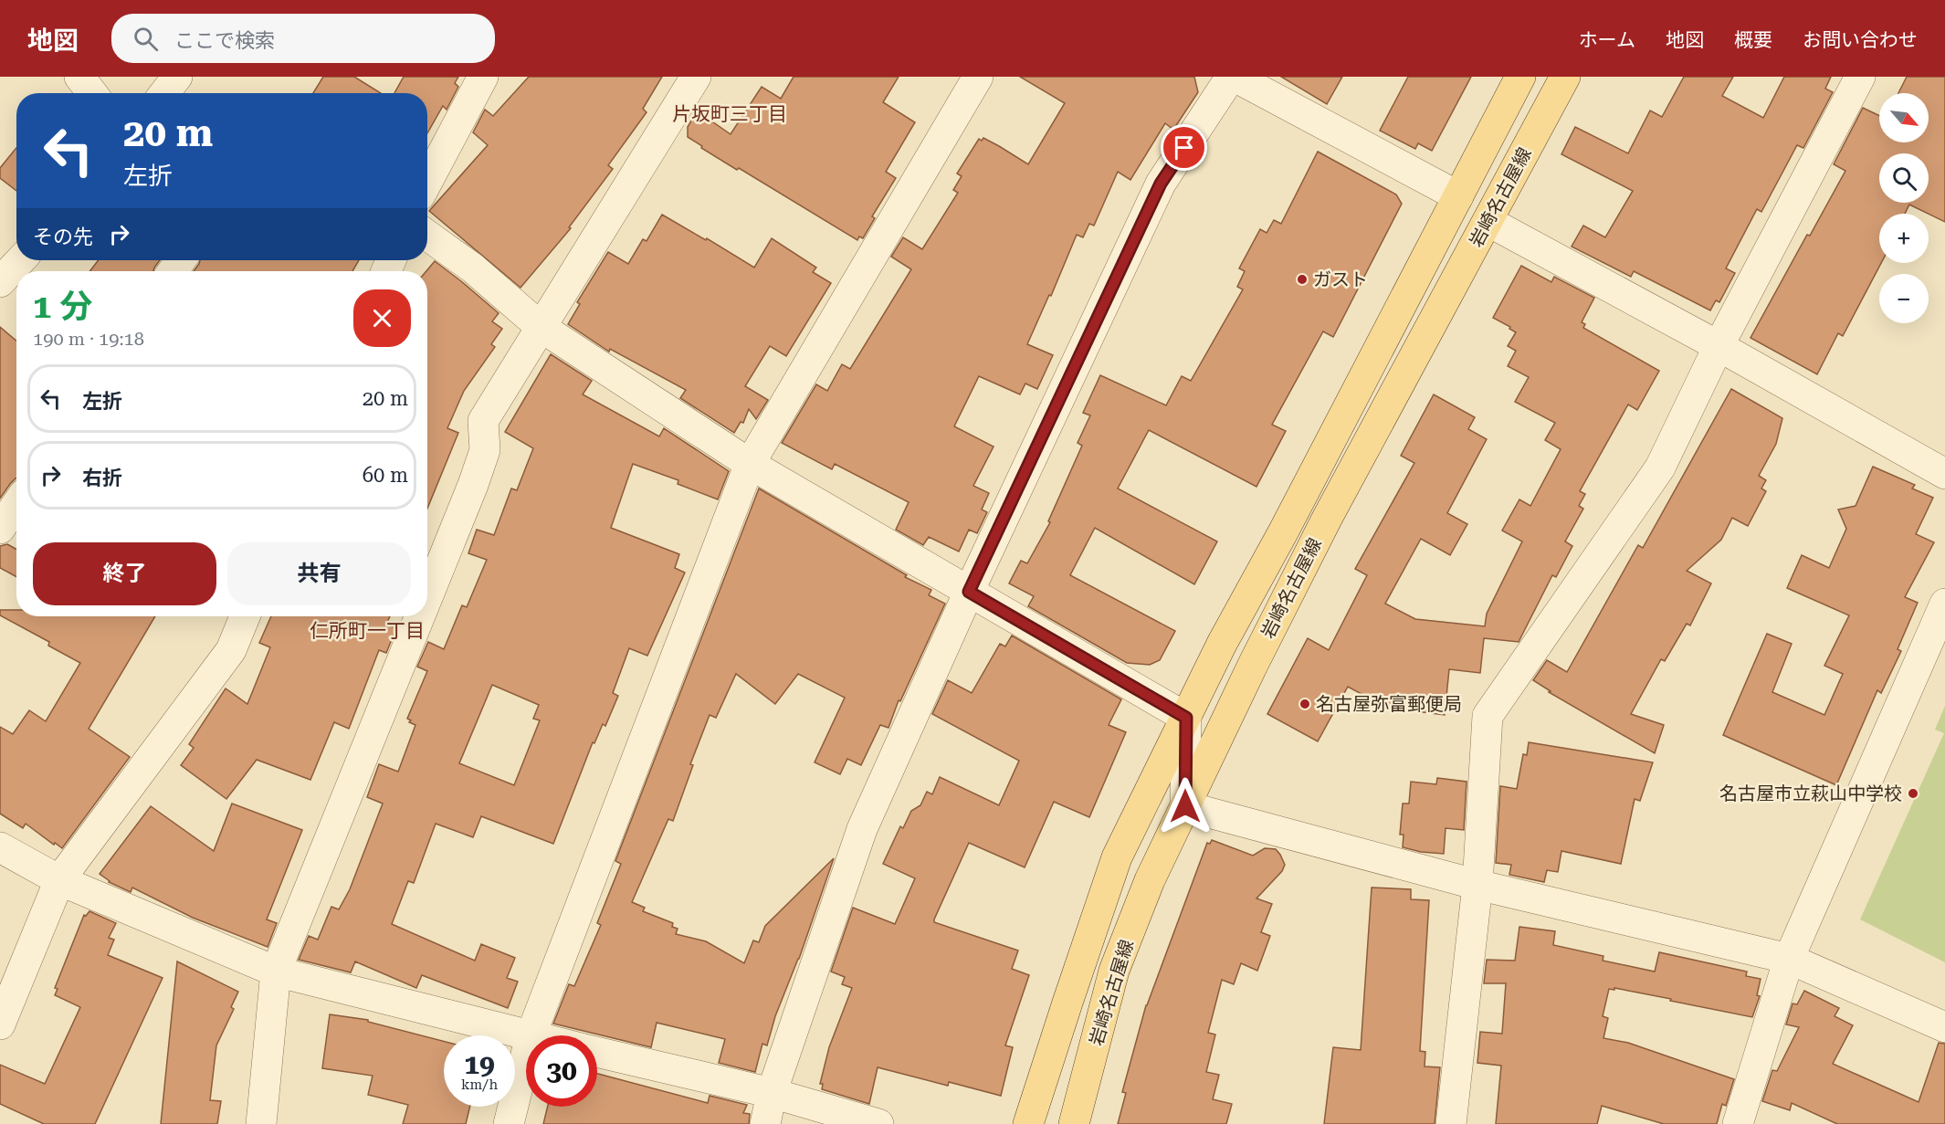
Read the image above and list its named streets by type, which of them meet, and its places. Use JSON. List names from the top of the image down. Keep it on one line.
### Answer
{"streets":{"main road":["岩崎名古屋線"]},"districts":["片坂町三丁目","仁所町一丁目"],"places":["ガスト","名古屋弥富郵便局","名古屋市立萩山中学校"],"north":"bottom right","page":{"header":"地図","search":"ここで検索","nav":["ホーム","地図","概要","お問い合わせ"],"map_buttons":["+","−"],"turn":["20 m","左折"],"then":"その先","heading":["1 分","190 m · 19:18"],"list":[{"name":"左折","value":"20 m"},{"name":"右折","value":"60 m"}],"buttons":["終了","共有"],"speed":"19 km/h","limit":"30"}}
